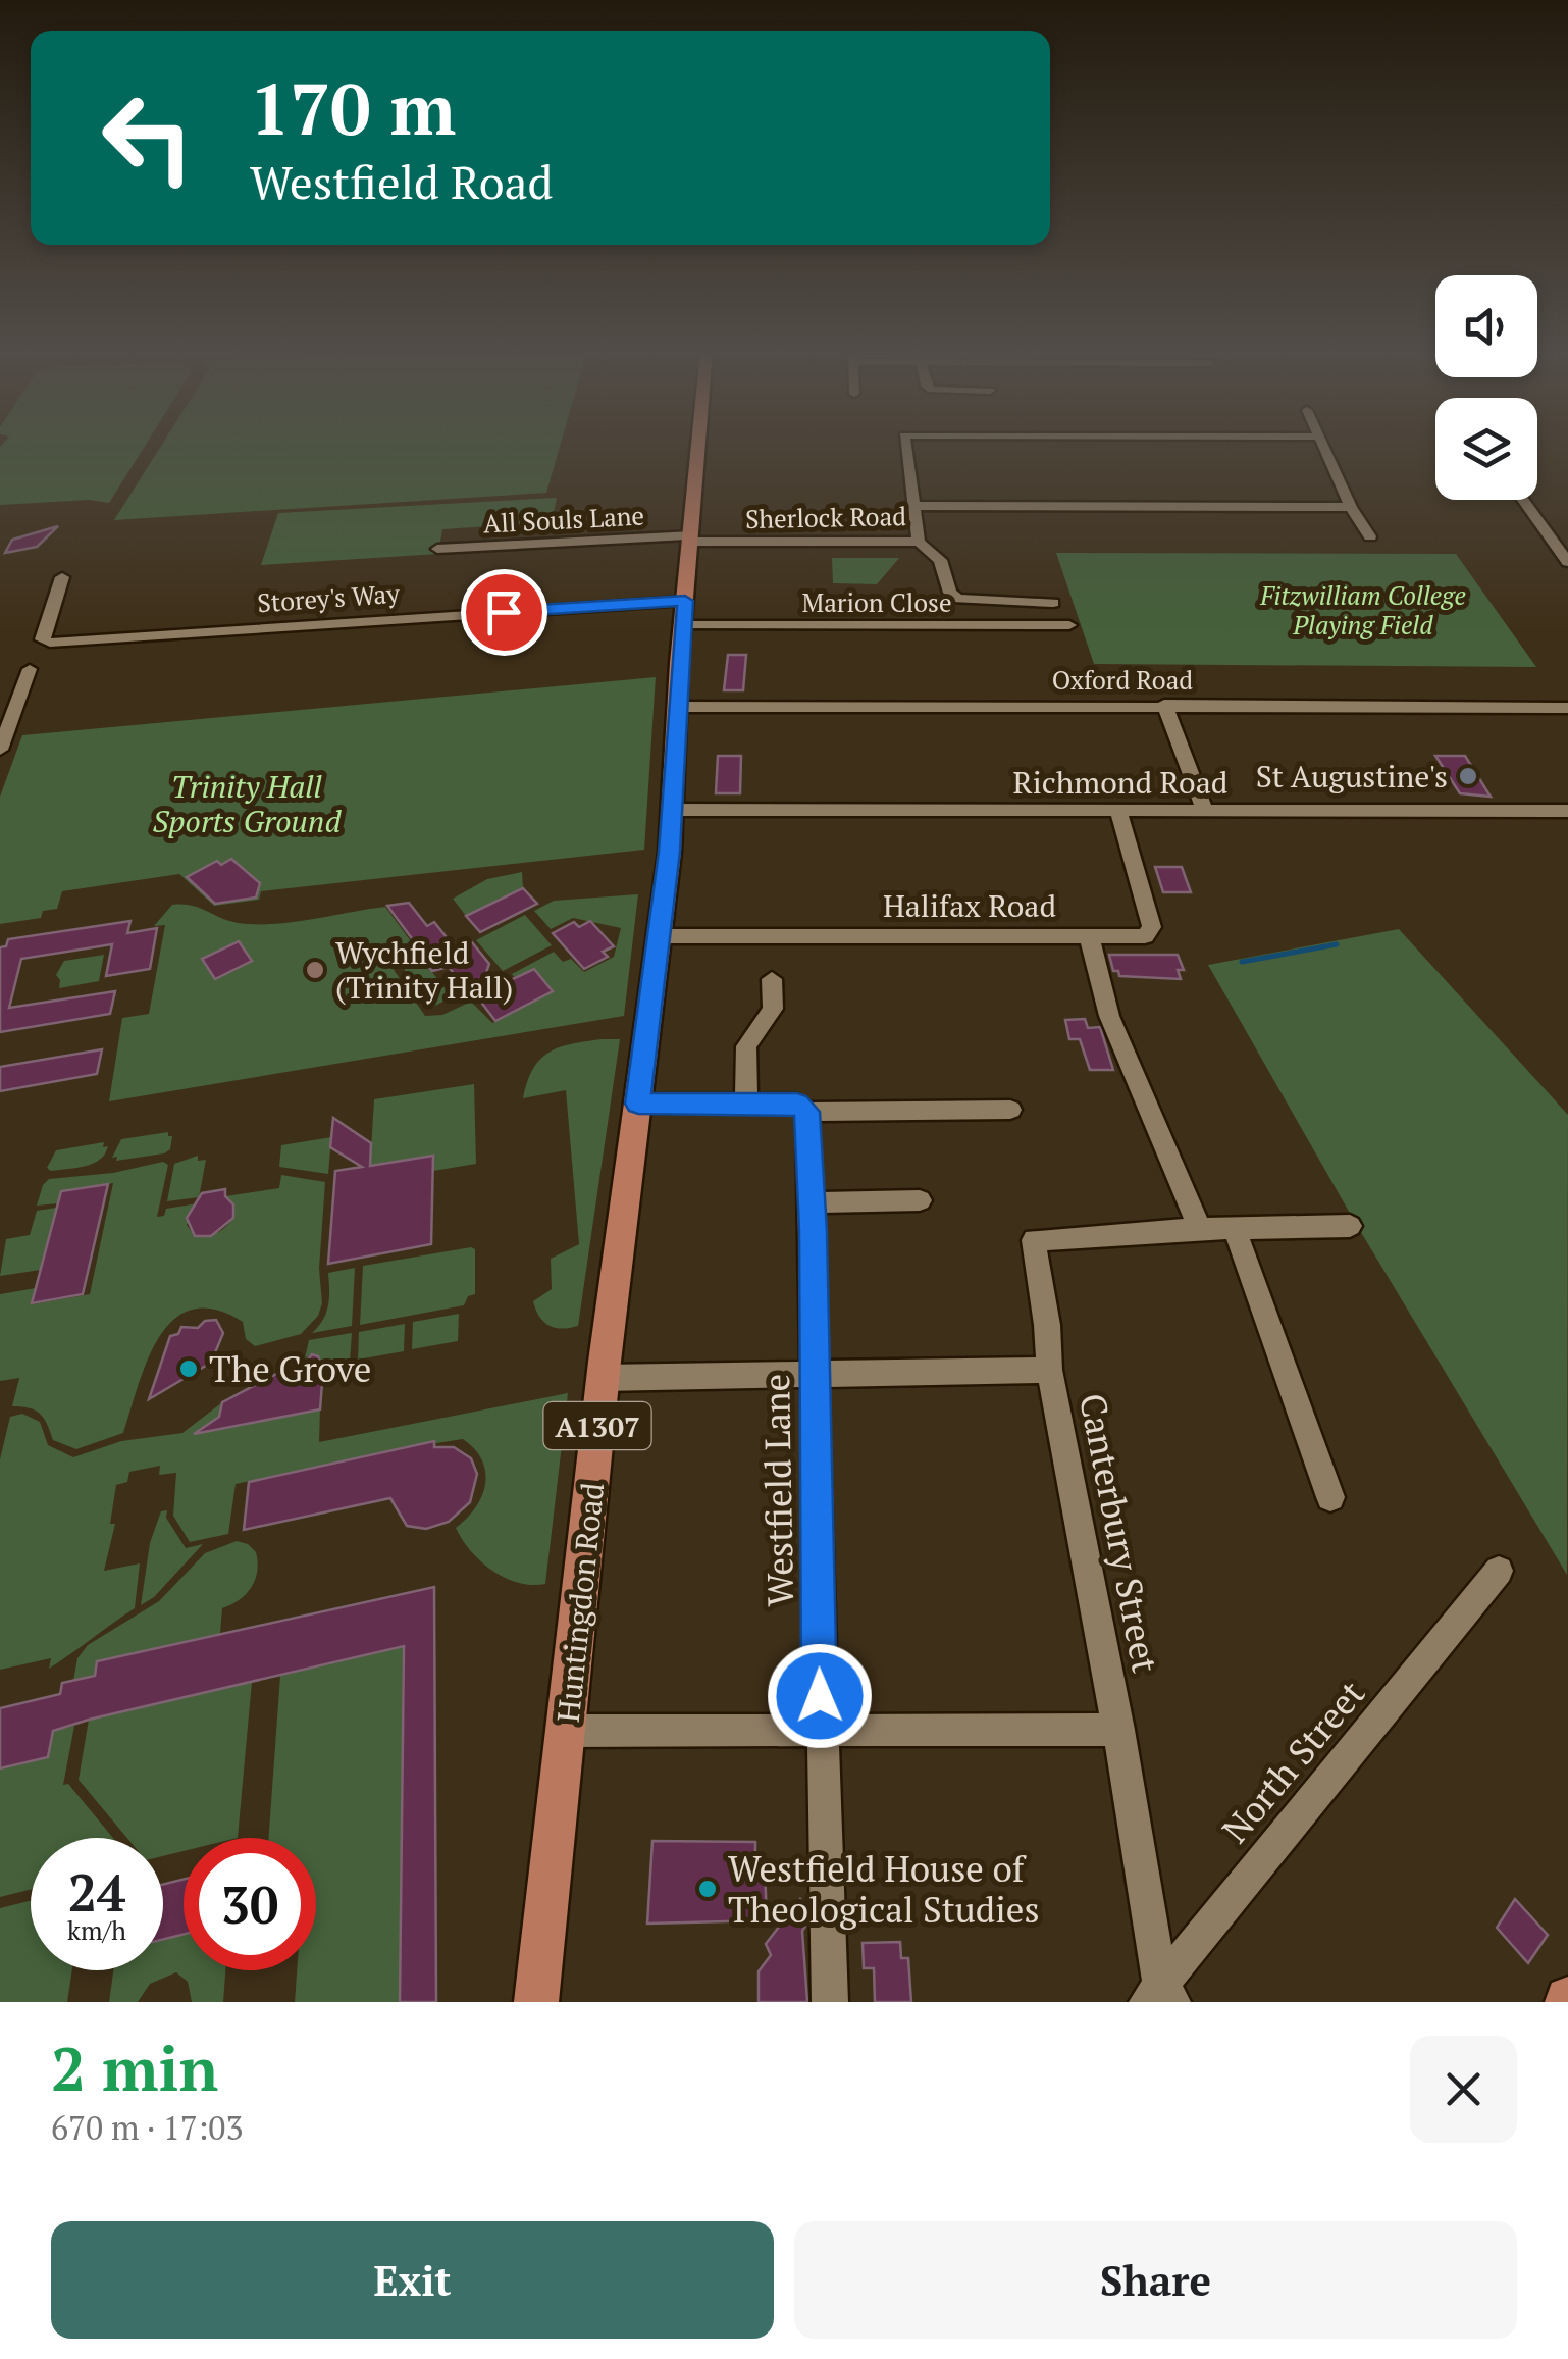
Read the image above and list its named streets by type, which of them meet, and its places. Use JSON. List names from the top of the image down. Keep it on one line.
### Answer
{"streets":{"main road":["A1307","Huntingdon Road"],"street":["Sherlock Road","All Souls Lane","Storey's Way","Marion Close","Oxford Road","Richmond Road","Halifax Road","Westfield Lane","Canterbury Street","North Street"]},"crossings":[["Sherlock Road","All Souls Lane"],["Sherlock Road","Huntingdon Road"],["All Souls Lane","Huntingdon Road"],["Storey's Way","Huntingdon Road"],["Marion Close","Huntingdon Road"],["Oxford Road","Huntingdon Road"],["Richmond Road","Halifax Road"],["Richmond Road","Huntingdon Road"],["Halifax Road","Huntingdon Road"],["Canterbury Street","North Street"]],"parks":["Fitzwilliam College Playing Field","Trinity Hall Sports Ground"],"places":["St Augustine's","Wychfield (Trinity Hall)","The Grove","Westfield House of Theological Studies"],"page":{"turn":["170 m","Westfield Road"],"speed":"24 km/h","limit":"30","heading":["2 min","670 m · 17:03"],"buttons":["Exit","Share"]}}
